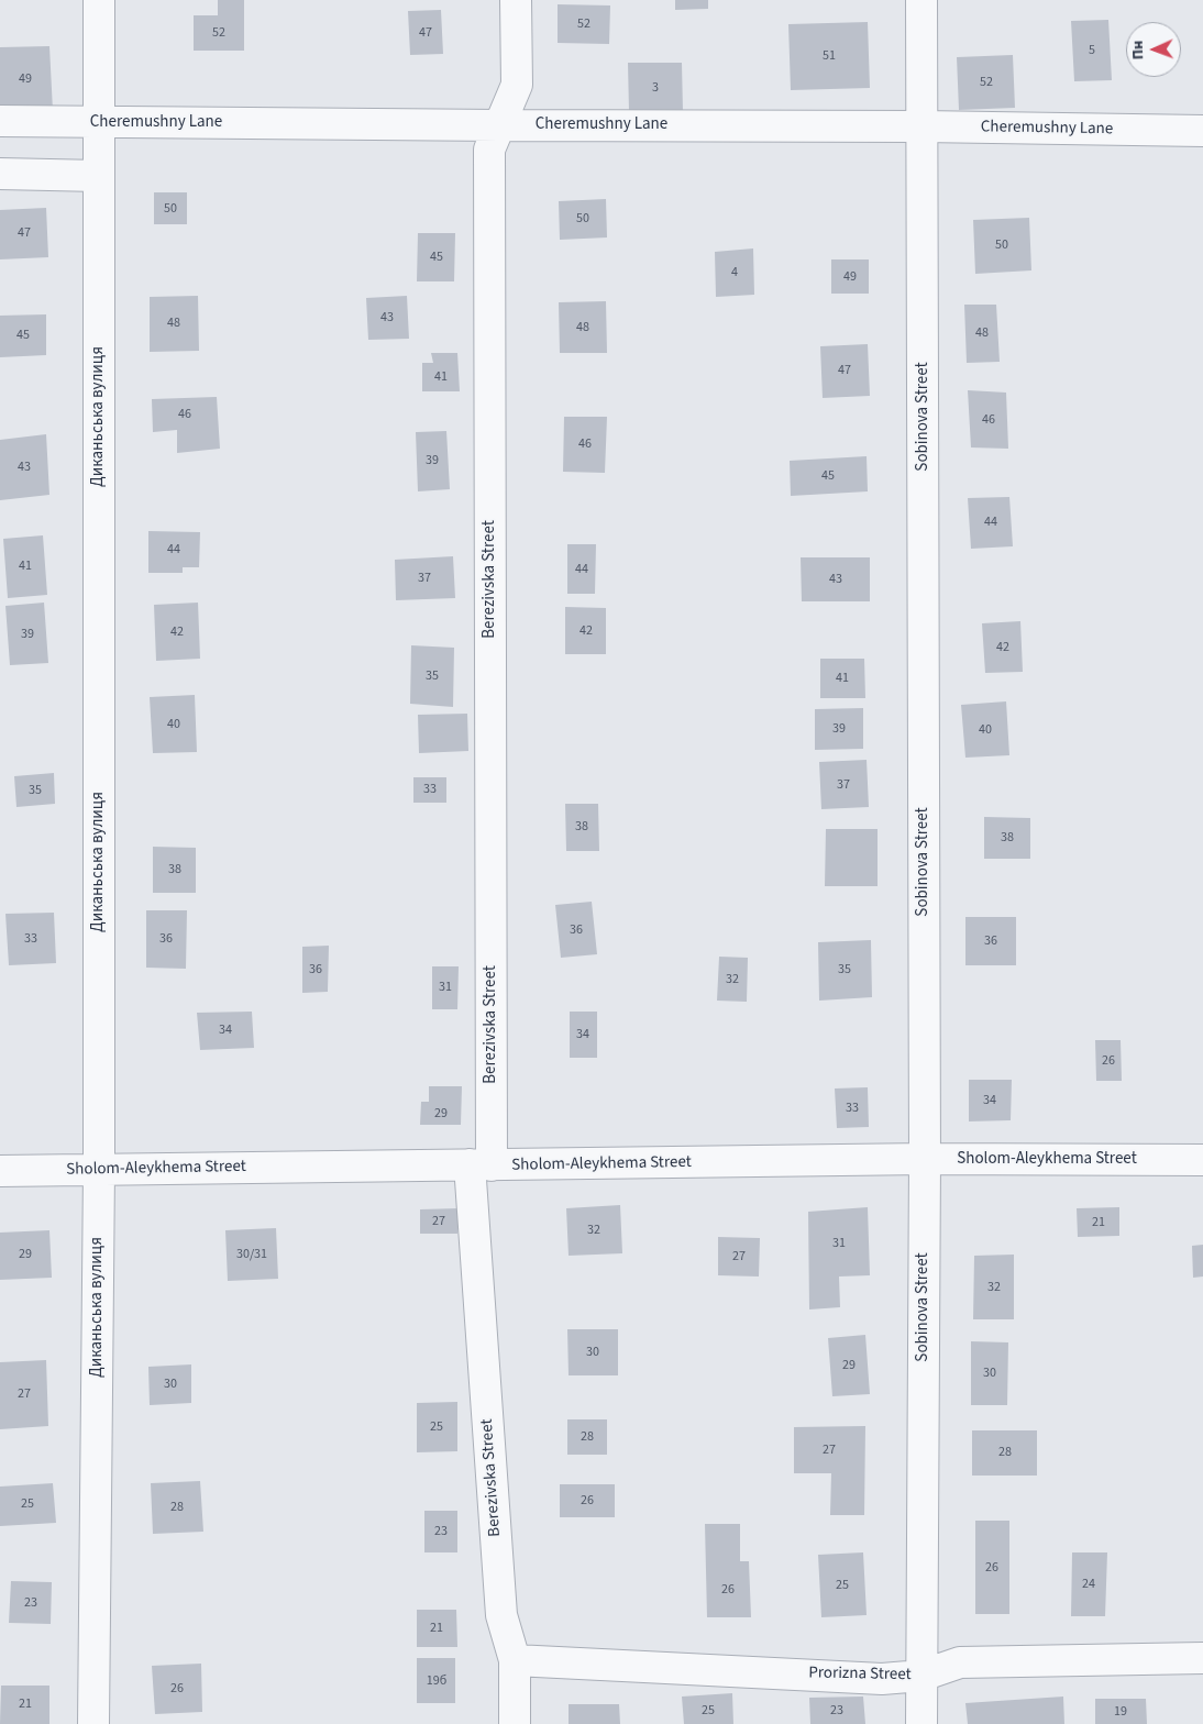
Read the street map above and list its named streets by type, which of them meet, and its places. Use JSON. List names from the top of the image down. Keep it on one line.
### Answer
{"streets":{"street":["Cheremushny Lane","Диканьська вулиця","Sobinova Street","Berezivska Street","Sholom-Aleykhema Street","Prorizna Street"]},"crossings":[["Cheremushny Lane","Диканьська вулиця"],["Cheremushny Lane","Sobinova Street"],["Cheremushny Lane","Berezivska Street"],["Диканьська вулиця","Sholom-Aleykhema Street"],["Sobinova Street","Sholom-Aleykhema Street"],["Sobinova Street","Prorizna Street"],["Berezivska Street","Sholom-Aleykhema Street"],["Berezivska Street","Prorizna Street"]],"house_numbers":["52","52","47","5","51","49","52","3","50","50","47","50","45","4","49","43","48","48","48","45","47","41","46","46","46","39","43","45","44","44","41","44","37","43","42","42","39","42","35","41","40","39","40","37","33","35","38","38","38","36","33","36","36","36","35","32","31","34","34","26","34","33","29","27","21","32","31","29","30/31","27","32","30","29","30","30","27","25","28","27","28","26","25","28","23","26","24","25","26","23","21","19б","26","21","25","23","19"],"north":"left"}
